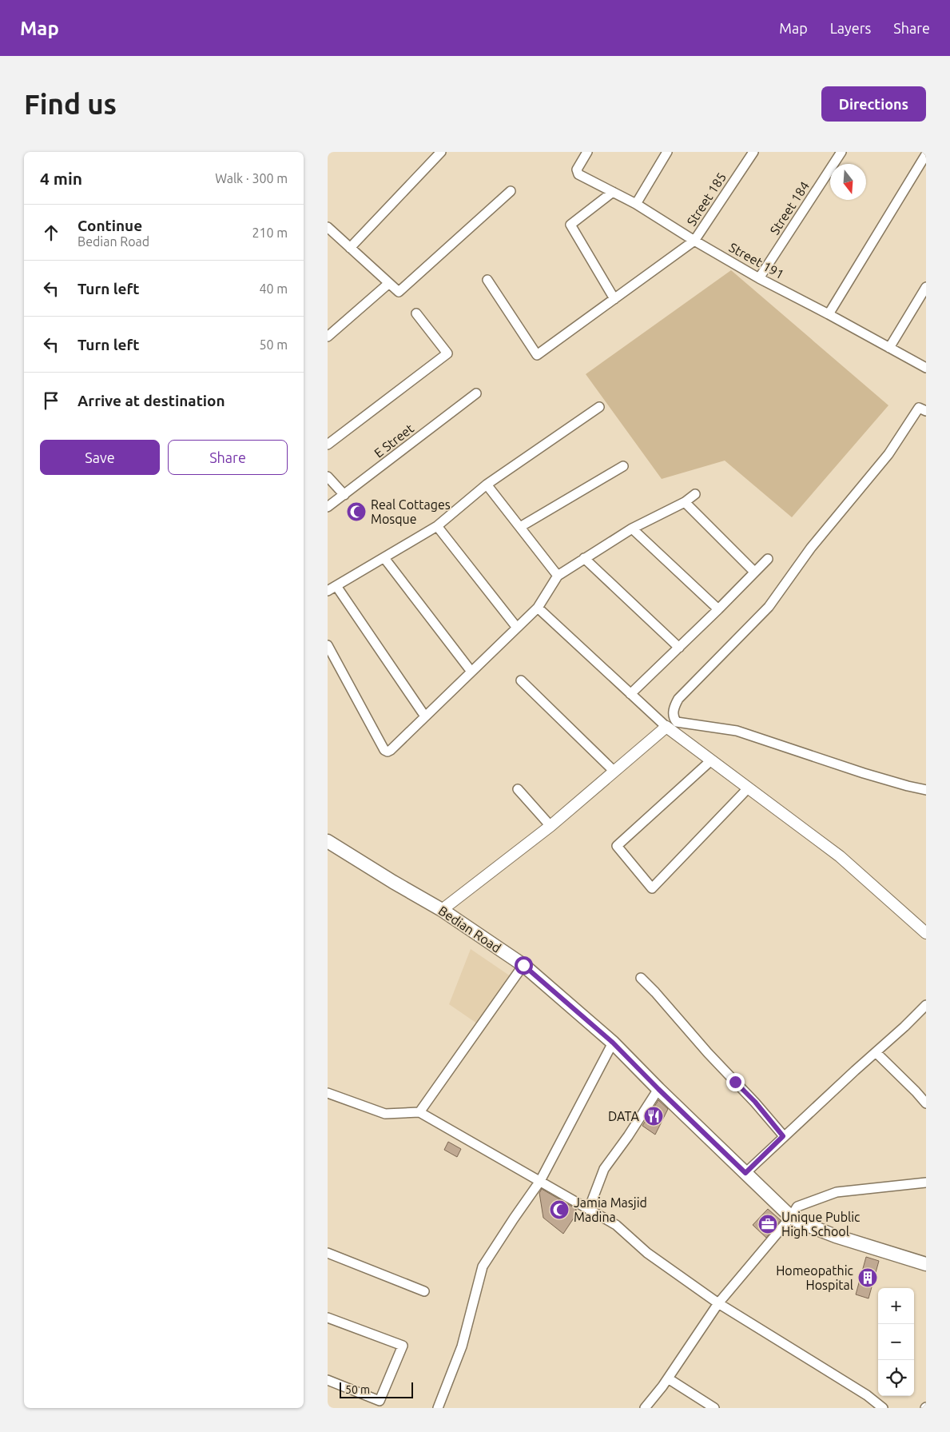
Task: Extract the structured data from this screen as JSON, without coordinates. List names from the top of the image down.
{
  "streets": {
    "main road": ["Bedian Road"],
    "street": [
      "Street 185",
      "Street 184",
      "Street 191",
      "E Street"
    ]
  },
  "crossings": [
    ["Street 185", "Street 191"],
    ["Street 184", "Street 191"]
  ],
  "places": {
    "mosque": ["Real Cottages Mosque", "Jamia Masjid Madina"],
    "restaurant": ["DATA"],
    "office": ["Unique Public High School"],
    "building": ["Homeopathic Hospital"]
  },
  "scale_bar": "50 m",
  "north": "bottom",
  "page": {
    "header": "Map",
    "nav": ["Map", "Layers", "Share"],
    "buttons": [
      "Directions",
      ["Save", "Share"]
    ],
    "title": "Find us",
    "heading": ["4 min", "Walk · 300 m"],
    "list": [
      ["Continue", "Bedian Road", "210 m"],
      ["Turn left", "40 m"],
      ["Turn left", "50 m"],
      "Arrive at destination"
    ],
    "map_buttons": ["+", "−"],
    "scale": "50 m"
  }
}
